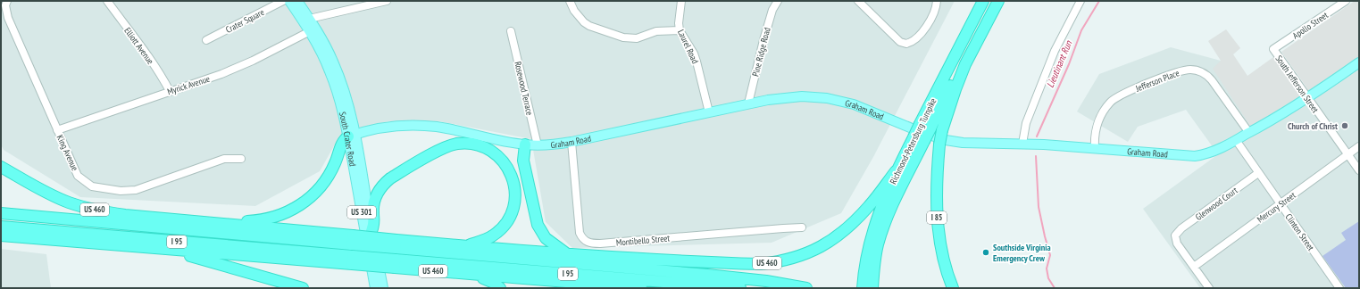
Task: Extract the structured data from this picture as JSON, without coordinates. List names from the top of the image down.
{
  "streets": {
    "highway": [
      "Richmond-Petersburg Turnpike",
      "US 460",
      "I 85",
      "I 95"
    ],
    "main road": ["Graham Road", "South Crater Road", "US 301"],
    "street": [
      "Crater Square",
      "Apollo Street",
      "Elliott Avenue",
      "Laurel Road",
      "Pine Ridge Road",
      "Jefferson Place",
      "South Jefferson Street",
      "Myrick Avenue",
      "Rosewood Terrace",
      "King Avenue",
      "Glenwood Court",
      "Mercury Street",
      "Clinton Street",
      "Montibello Street"
    ]
  },
  "crossings": [
    ["Apollo Street", "South Jefferson Street"],
    ["Elliott Avenue", "Myrick Avenue"],
    ["Laurel Road", "Graham Road"],
    ["Pine Ridge Road", "Graham Road"],
    ["Jefferson Place", "Graham Road"],
    ["South Jefferson Street", "Graham Road"],
    ["South Jefferson Street", "Mercury Street"],
    ["Myrick Avenue", "South Crater Road"],
    ["Myrick Avenue", "King Avenue"],
    ["Rosewood Terrace", "Graham Road"],
    ["Graham Road", "South Crater Road"],
    ["Graham Road", "Clinton Street"],
    ["Graham Road", "Montibello Street"],
    ["Richmond-Petersburg Turnpike", "US 460"],
    ["Glenwood Court", "Mercury Street"],
    ["Glenwood Court", "Clinton Street"],
    ["Mercury Street", "Clinton Street"],
    ["US 460", "I 95"]
  ],
  "water": ["Lieutinant Run"],
  "places": ["Church of Christ", "Southside Virginia Emergency Crew"]
}
